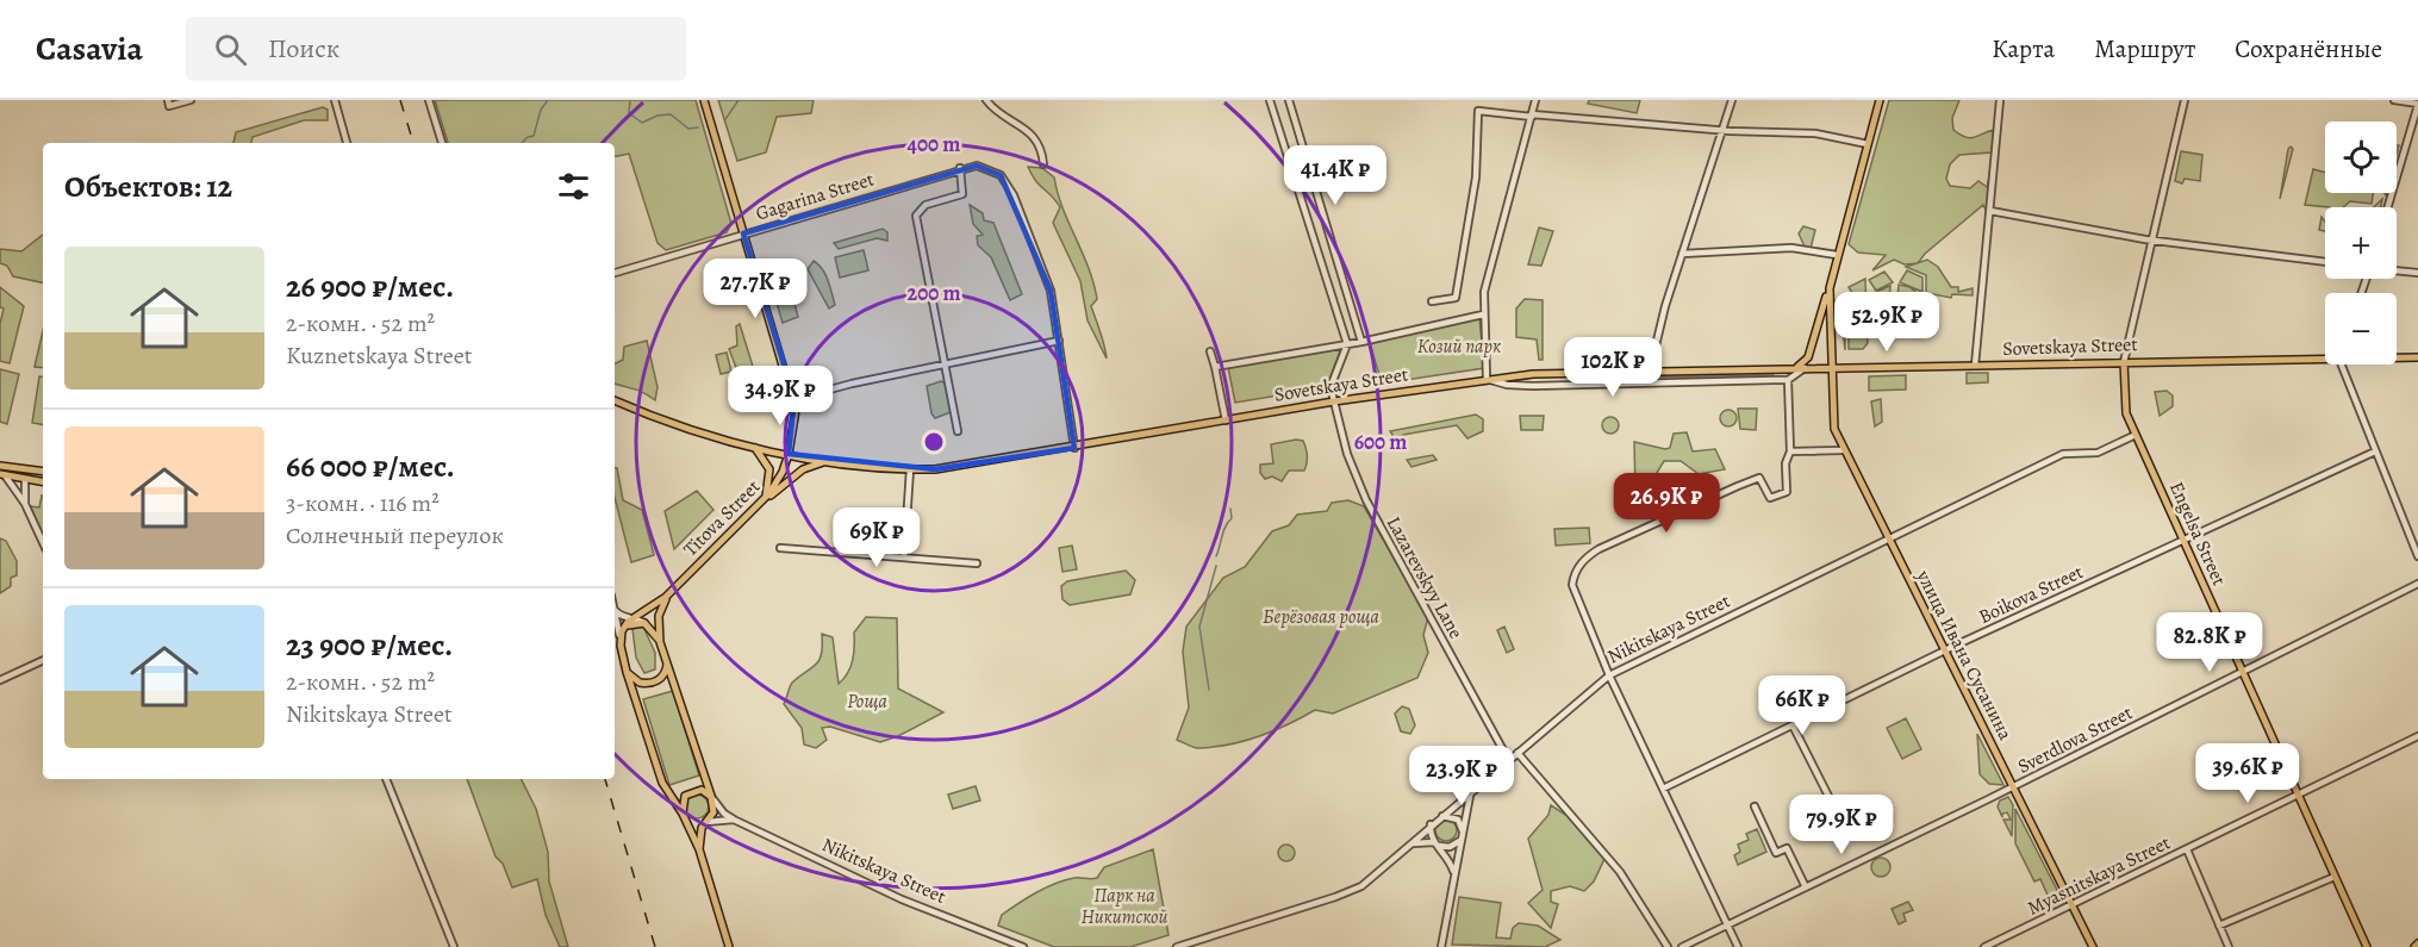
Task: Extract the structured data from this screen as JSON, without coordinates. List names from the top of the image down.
{
  "streets": {
    "main road": [
      "Sovetskaya Street",
      "Titova Street",
      "Engelsa Street",
      "улица Ивана Сусанина"
    ],
    "street": [
      "Gagarina Street",
      "Lazarevskyy Lane",
      "Boikova Street",
      "Nikitskaya Street",
      "Sverdlova Street",
      "Myasnitskaya Street"
    ]
  },
  "crossings": [
    ["Gagarina Street", "Sovetskaya Street"],
    ["Sovetskaya Street", "Titova Street"],
    ["Sovetskaya Street", "Engelsa Street"],
    ["Sovetskaya Street", "Lazarevskyy Lane"],
    ["Engelsa Street", "Boikova Street"],
    ["Engelsa Street", "Nikitskaya Street"],
    ["Engelsa Street", "Sverdlova Street"],
    ["Engelsa Street", "Myasnitskaya Street"],
    ["Lazarevskyy Lane", "Nikitskaya Street"],
    ["Boikova Street", "улица Ивана Сусанина"],
    ["Nikitskaya Street", "улица Ивана Сусанина"],
    ["улица Ивана Сусанина", "Sverdlova Street"],
    ["улица Ивана Сусанина", "Myasnitskaya Street"]
  ],
  "parks": [
    "Козий парк",
    "Берёзовая роща",
    "Роща",
    "Парк на Никитской"
  ],
  "page": {
    "header": "Casavia",
    "search": "Поиск",
    "nav": ["Карта", "Маршрут", "Сохранённые"],
    "map_buttons": ["+", "−"],
    "heading": "Объектов: 12",
    "price": [
      "41.4K ₽",
      "27.7K ₽",
      "52.9K ₽",
      "102K ₽",
      "34.9K ₽",
      "26.9K ₽",
      "69K ₽",
      "82.8K ₽",
      "66K ₽",
      "39.6K ₽",
      "23.9K ₽",
      "79.9K ₽"
    ],
    "list": [
      {
        "name": "26 900 ₽/мес.",
        "note": "2-комн. · 52 m² · Kuznetskaya Street"
      },
      {
        "name": "66 000 ₽/мес.",
        "note": "3-комн. · 116 m² · Солнечный переулок"
      },
      {
        "name": "23 900 ₽/мес.",
        "note": "2-комн. · 52 m² · Nikitskaya Street"
      }
    ]
  },
  "rings": ["400 m", "200 m", "600 m"]
}
